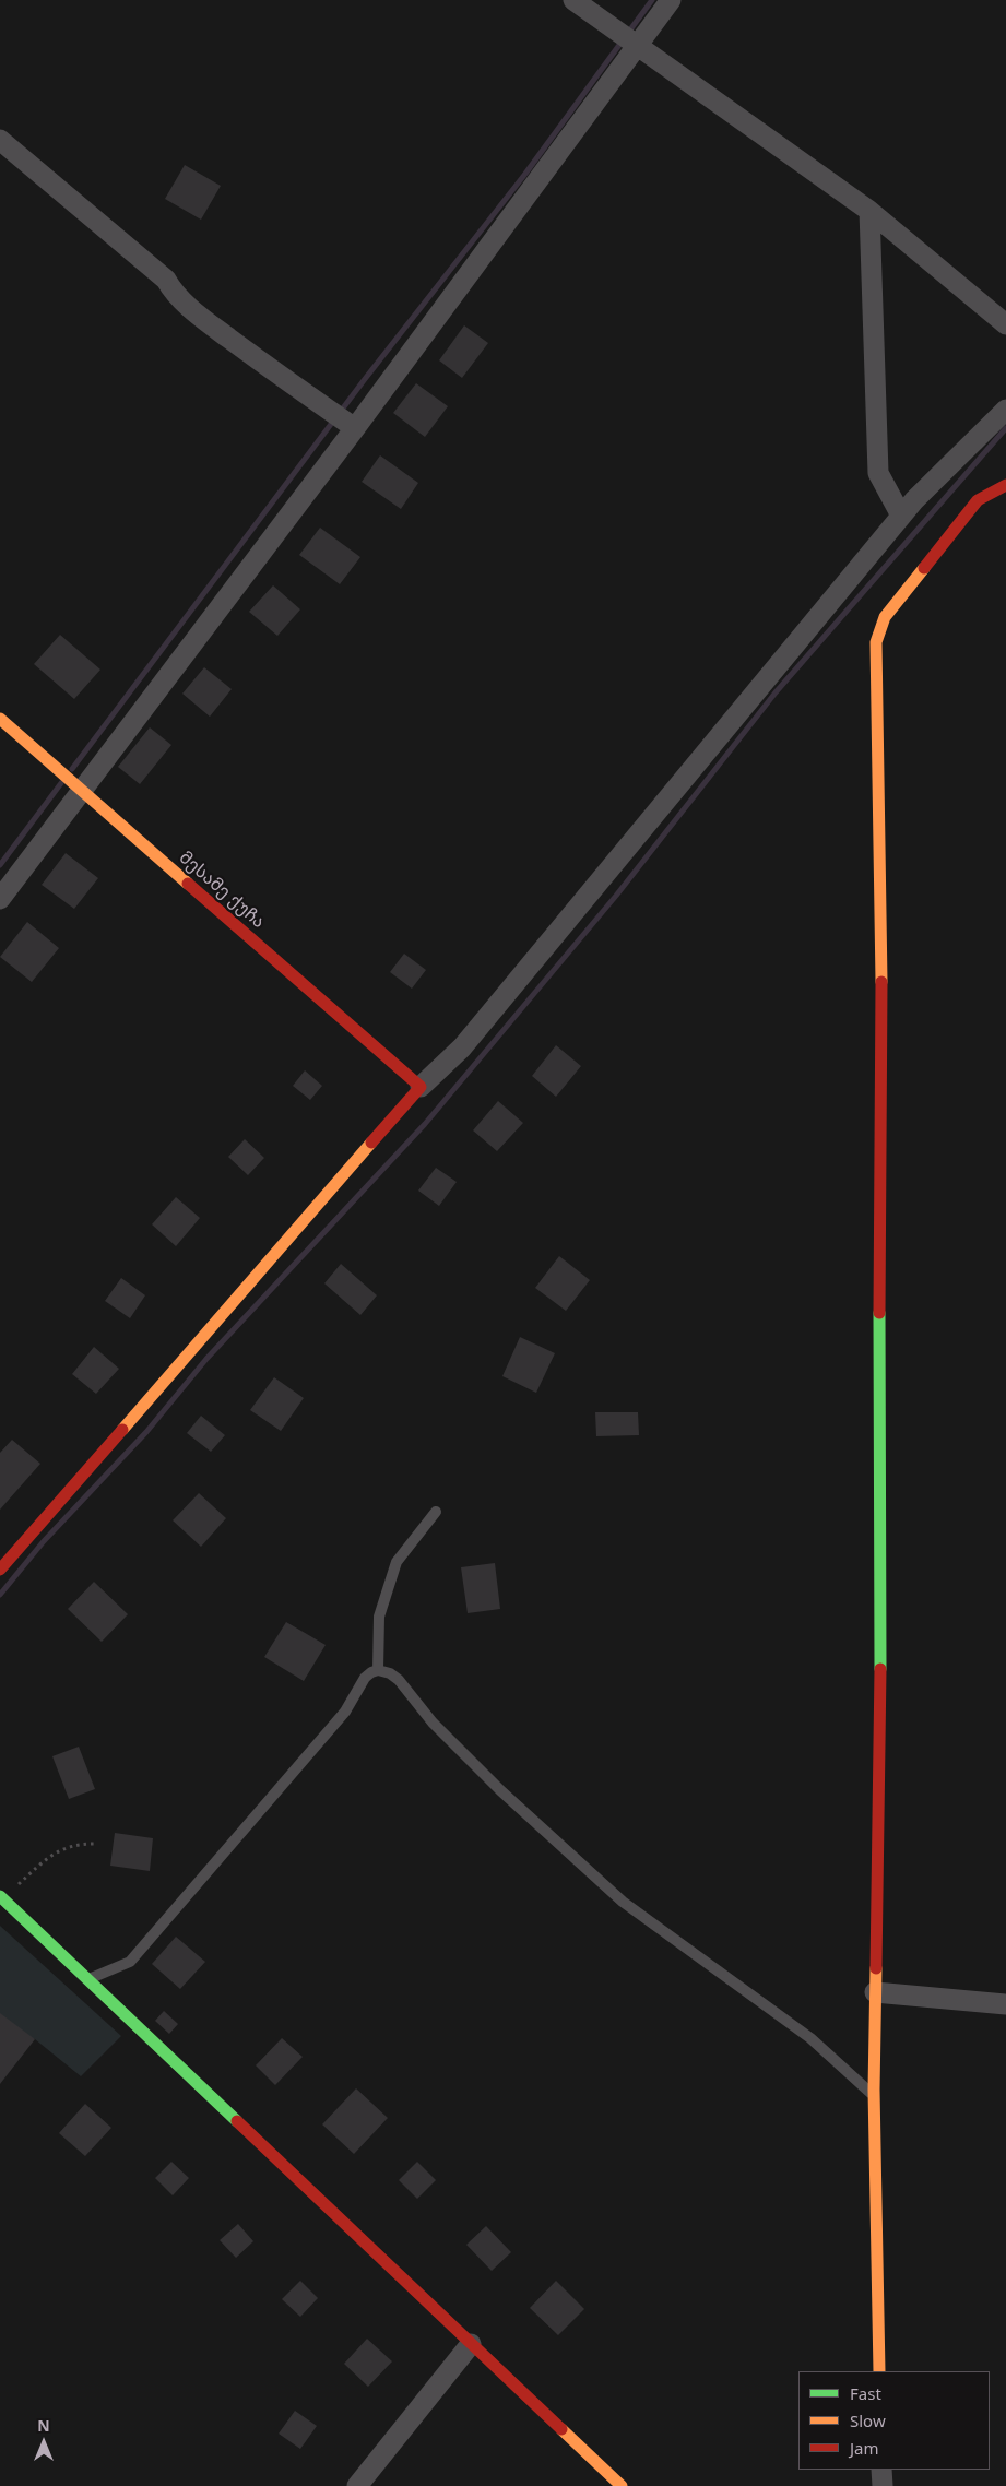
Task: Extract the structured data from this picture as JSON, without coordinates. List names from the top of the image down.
{
  "streets": {
    "street": ["მესამე ქუჩა"]
  },
  "legend": ["Fast", "Slow", "Jam"],
  "north": "top"
}
